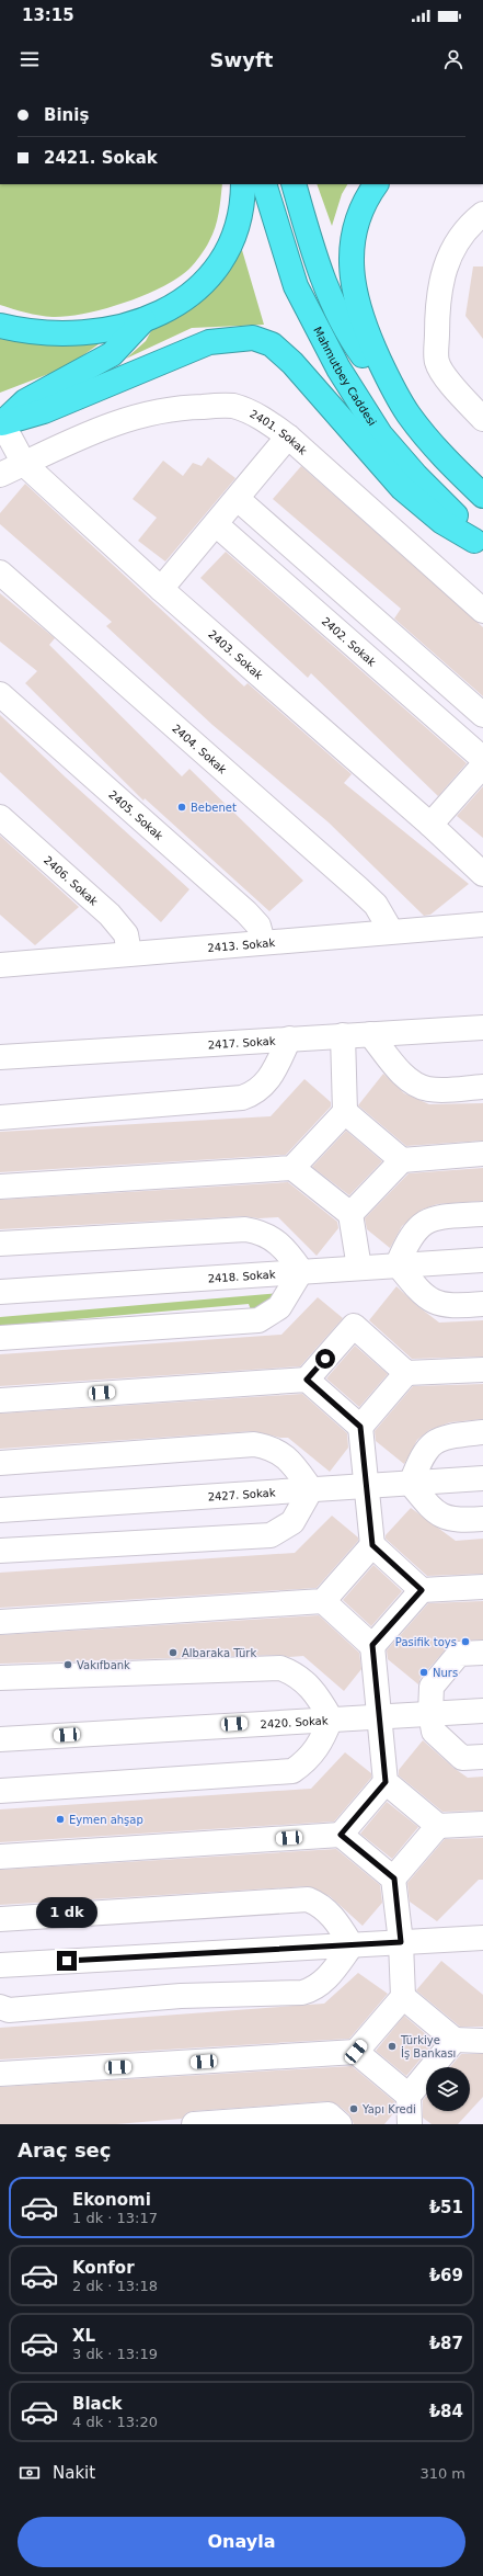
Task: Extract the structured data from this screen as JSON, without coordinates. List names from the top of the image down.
{
  "streets": {
    "highway": ["Mahmutbey Caddesi"],
    "street": [
      "2401. Sokak",
      "2402. Sokak",
      "2403. Sokak",
      "2404. Sokak",
      "2405. Sokak",
      "2406. Sokak",
      "2413. Sokak",
      "2417. Sokak",
      "2418. Sokak",
      "2427. Sokak",
      "2420. Sokak"
    ]
  },
  "crossings": [
    ["2401. Sokak", "2403. Sokak"],
    ["2404. Sokak", "2413. Sokak"],
    ["2405. Sokak", "2413. Sokak"],
    ["2406. Sokak", "2413. Sokak"]
  ],
  "places": [
    "Bebenet",
    "Pasifik toys",
    "Albaraka Türk",
    "Vakıfbank",
    "Nurs",
    "Eymen ahşap",
    "Türkiye İş Bankası",
    "Yapı Kredi"
  ],
  "page": {
    "status": "13:15",
    "header": "Swyft",
    "banner": ["Biniş", "2421. Sokak"],
    "bubble": "1 dk",
    "heading": "Araç seç",
    "list": [
      {
        "name": "Ekonomi",
        "note": "1 dk · 13:17",
        "value": "₺51"
      },
      {
        "name": "Konfor",
        "note": "2 dk · 13:18",
        "value": "₺69"
      },
      {
        "name": "XL",
        "note": "3 dk · 13:19",
        "value": "₺87"
      },
      {
        "name": "Black",
        "note": "4 dk · 13:20",
        "value": "₺84"
      }
    ],
    "pay": ["Nakit", "310 m"],
    "buttons": "Onayla"
  }
}
